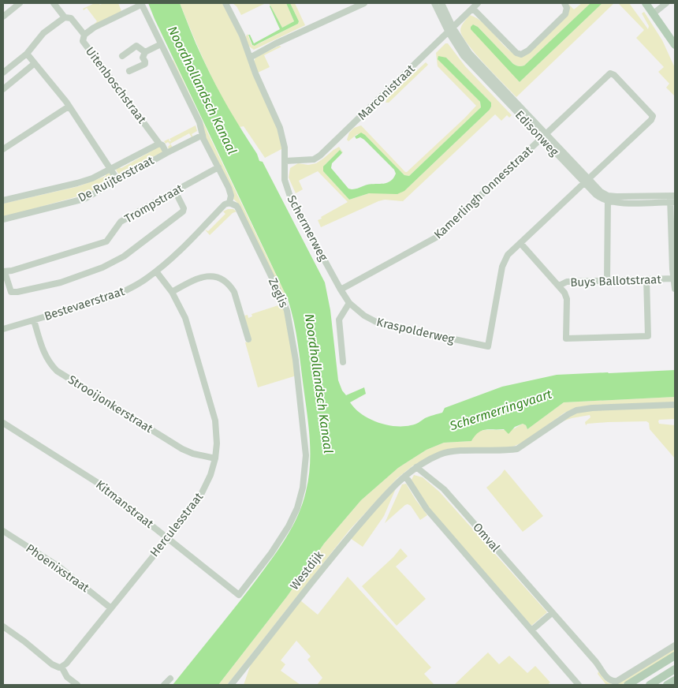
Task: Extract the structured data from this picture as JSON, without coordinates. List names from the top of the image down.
{
  "streets": {
    "street": [
      "Uitenboschstraat",
      "Marconistraat",
      "Edisonweg",
      "De Ruijterstraat",
      "Kamerlingh Onnesstraat",
      "Trompstraat",
      "Schermerweg",
      "Buys Ballotstraat",
      "Zeglis",
      "Bestevaerstraat",
      "Kraspolderweg",
      "Strooijonkerstraat",
      "Kitmanstraat",
      "Herculesstraat",
      "Omval",
      "Phoenixstraat",
      "Westdijk"
    ]
  },
  "crossings": [
    ["Uitenboschstraat", "De Ruijterstraat"],
    ["Marconistraat", "Edisonweg"],
    ["Marconistraat", "Schermerweg"],
    ["Edisonweg", "Kamerlingh Onnesstraat"],
    ["Kamerlingh Onnesstraat", "Schermerweg"],
    ["Schermerweg", "Kraspolderweg"],
    ["Zeglis", "Bestevaerstraat"],
    ["Zeglis", "Kitmanstraat"],
    ["Bestevaerstraat", "Strooijonkerstraat"],
    ["Bestevaerstraat", "Herculesstraat"],
    ["Strooijonkerstraat", "Herculesstraat"],
    ["Kitmanstraat", "Herculesstraat"],
    ["Herculesstraat", "Phoenixstraat"],
    ["Omval", "Westdijk"]
  ],
  "water": ["Noordhollandsch Kanaal", "Schermerringvaart"]
}
